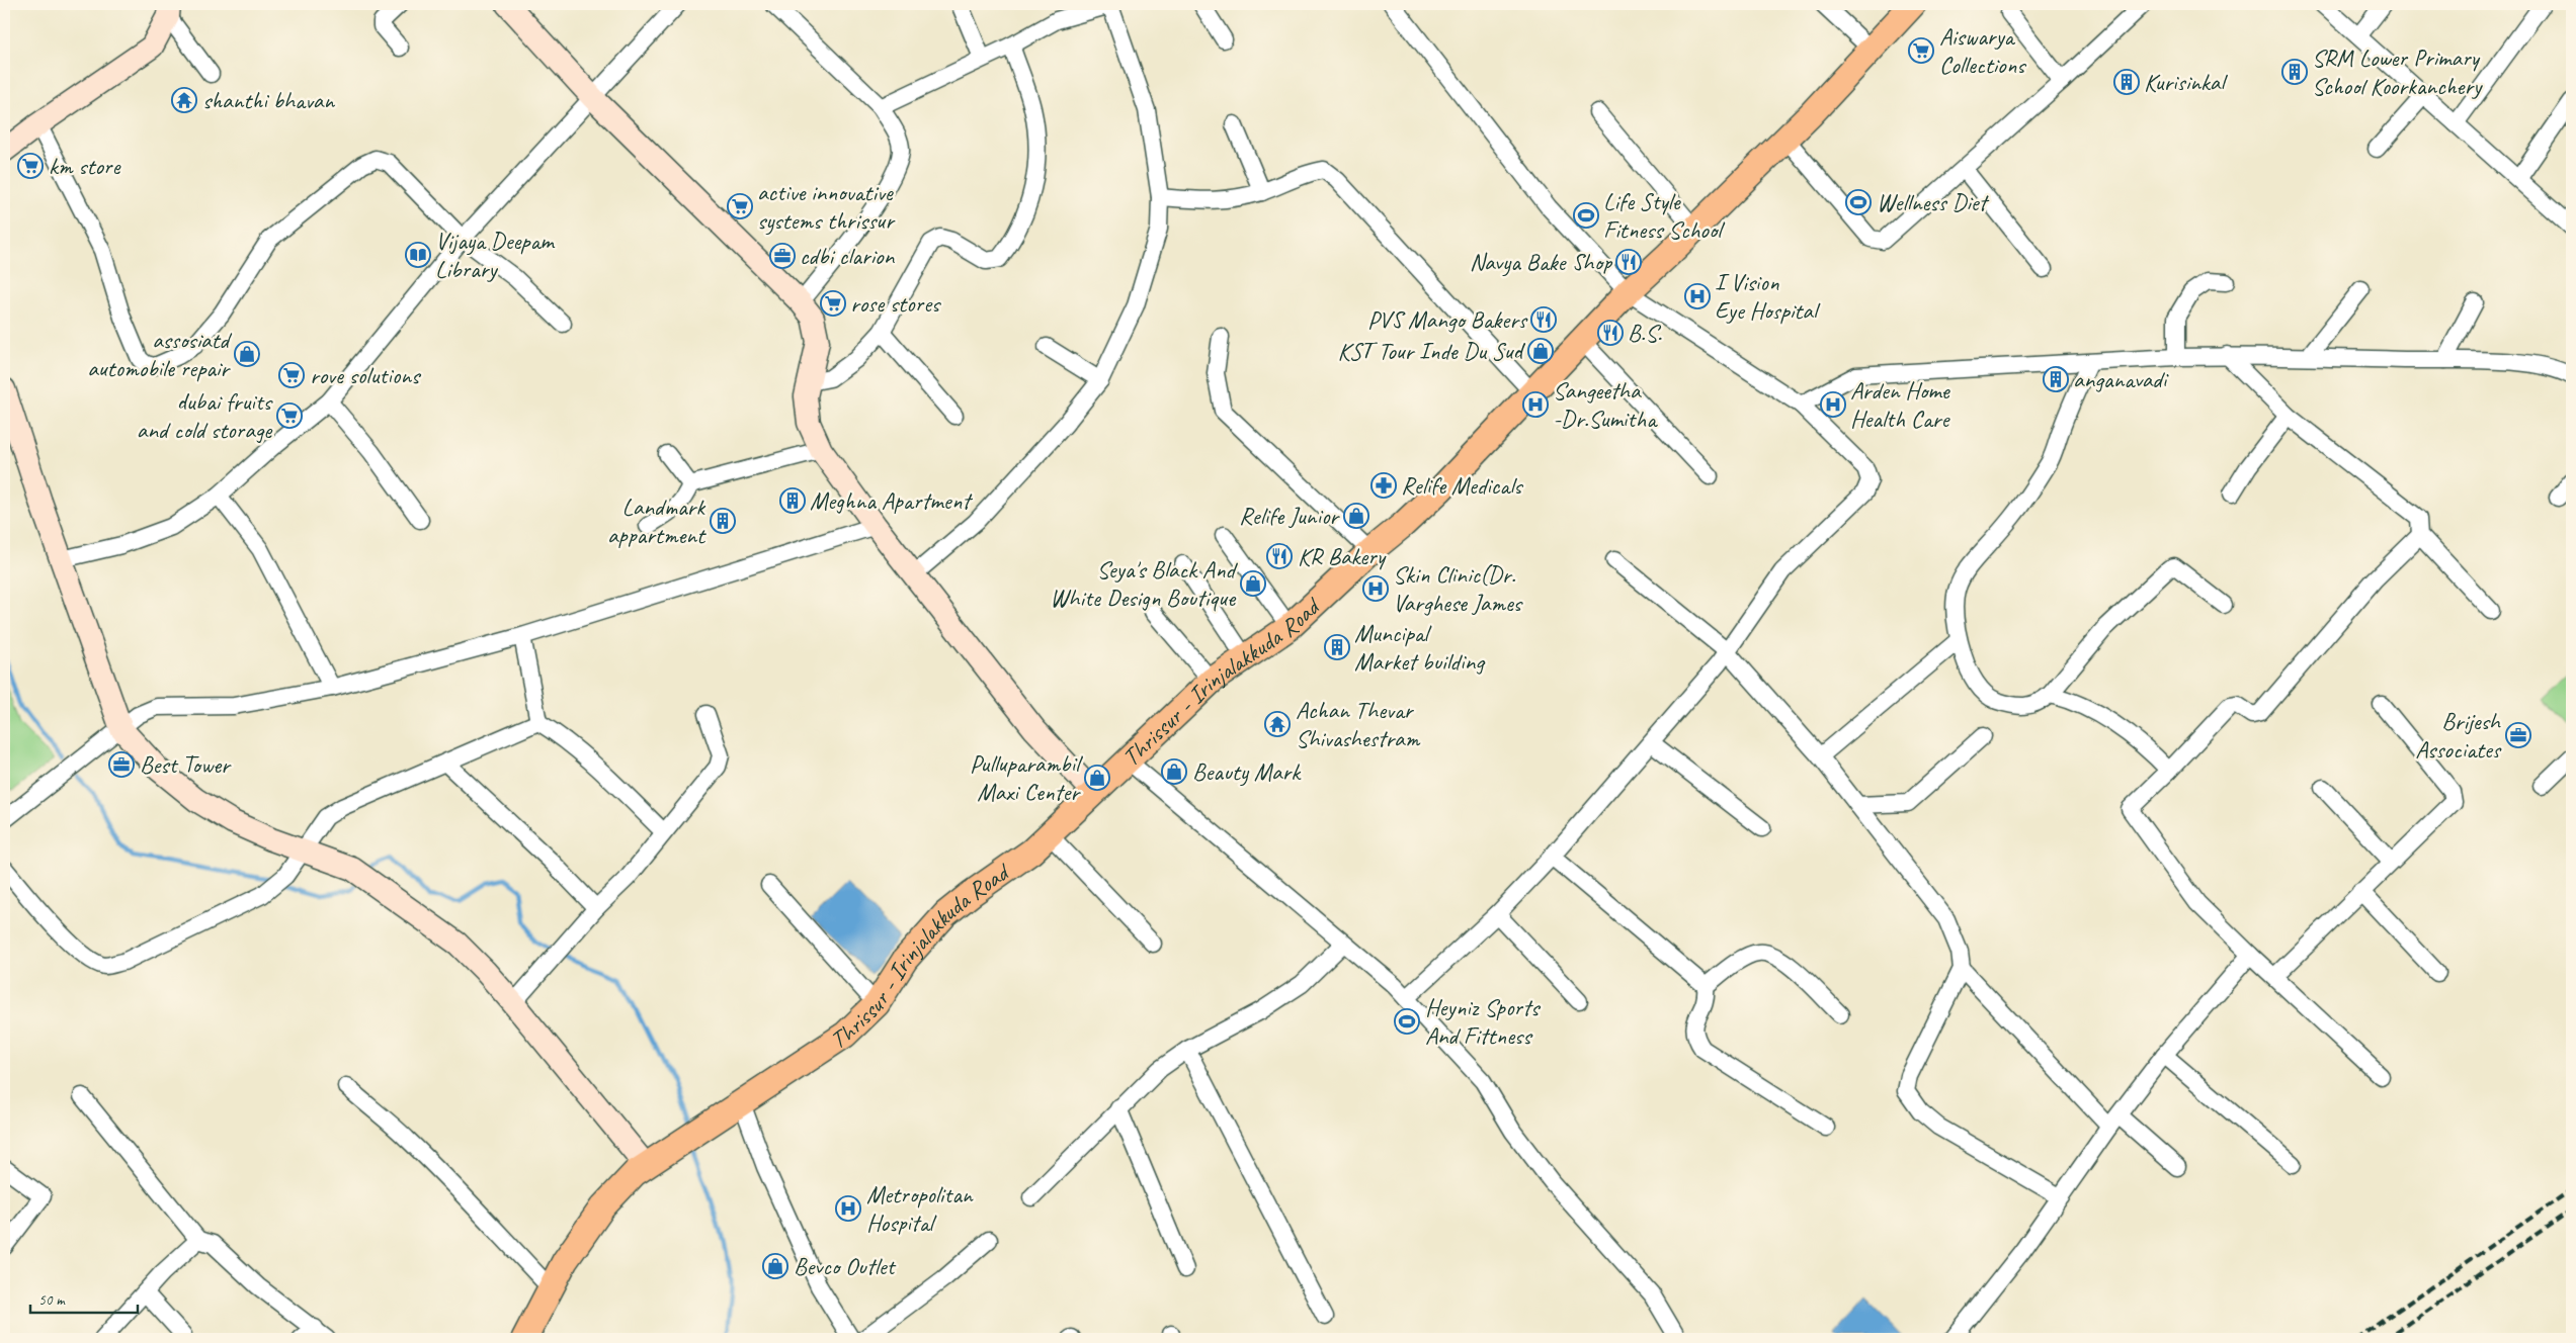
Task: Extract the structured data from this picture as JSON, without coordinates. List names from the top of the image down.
{
  "streets": {
    "main road": ["Thrissur - Irinjalakkuda Road"]
  },
  "places": {
    "supermarket": [
      "Aiswarya Collections",
      "km store",
      "active innovative systems thrissur",
      "rose stores",
      "rove solutions",
      "dubai fruits and cold storage"
    ],
    "building": [
      "SRM Lower Primary School Koorkanchery",
      "Kurisinkal",
      "anganavadi",
      "Meghna Apartment",
      "Landmark appartment",
      "Muncipal Market building"
    ],
    "temple": ["shanthi bhavan", "Achan Thevar Shivashestram"],
    "sports": ["Wellness Diet", "Life Style Fitness School", "Heyniz Sports And Fittness"],
    "library": ["Vijaya Deepam Library"],
    "office": ["cdbi clarion", "Brijesh Associates", "Best Tower"],
    "restaurant": [
      "Navya Bake Shop",
      "PVS Mango Bakers",
      "B.S.",
      "KR Bakery"
    ],
    "hospital": [
      "I Vision Eye Hospital",
      "Sangeetha -Dr.Sumitha",
      "Arden Home Health Care",
      "Skin Clinic(Dr. Varghese James",
      "Metropolitan Hospital"
    ],
    "shop": [
      "KST Tour Inde Du Sud",
      "assosiatd automobile repair",
      "Relife Junior",
      "Seya's Black And White Design Boutique",
      "Beauty Mark",
      "Pulluparambil Maxi Center",
      "Bevco Outlet"
    ],
    "pharmacy": ["Relife Medicals"]
  },
  "scale_bar": "50 m"
}
